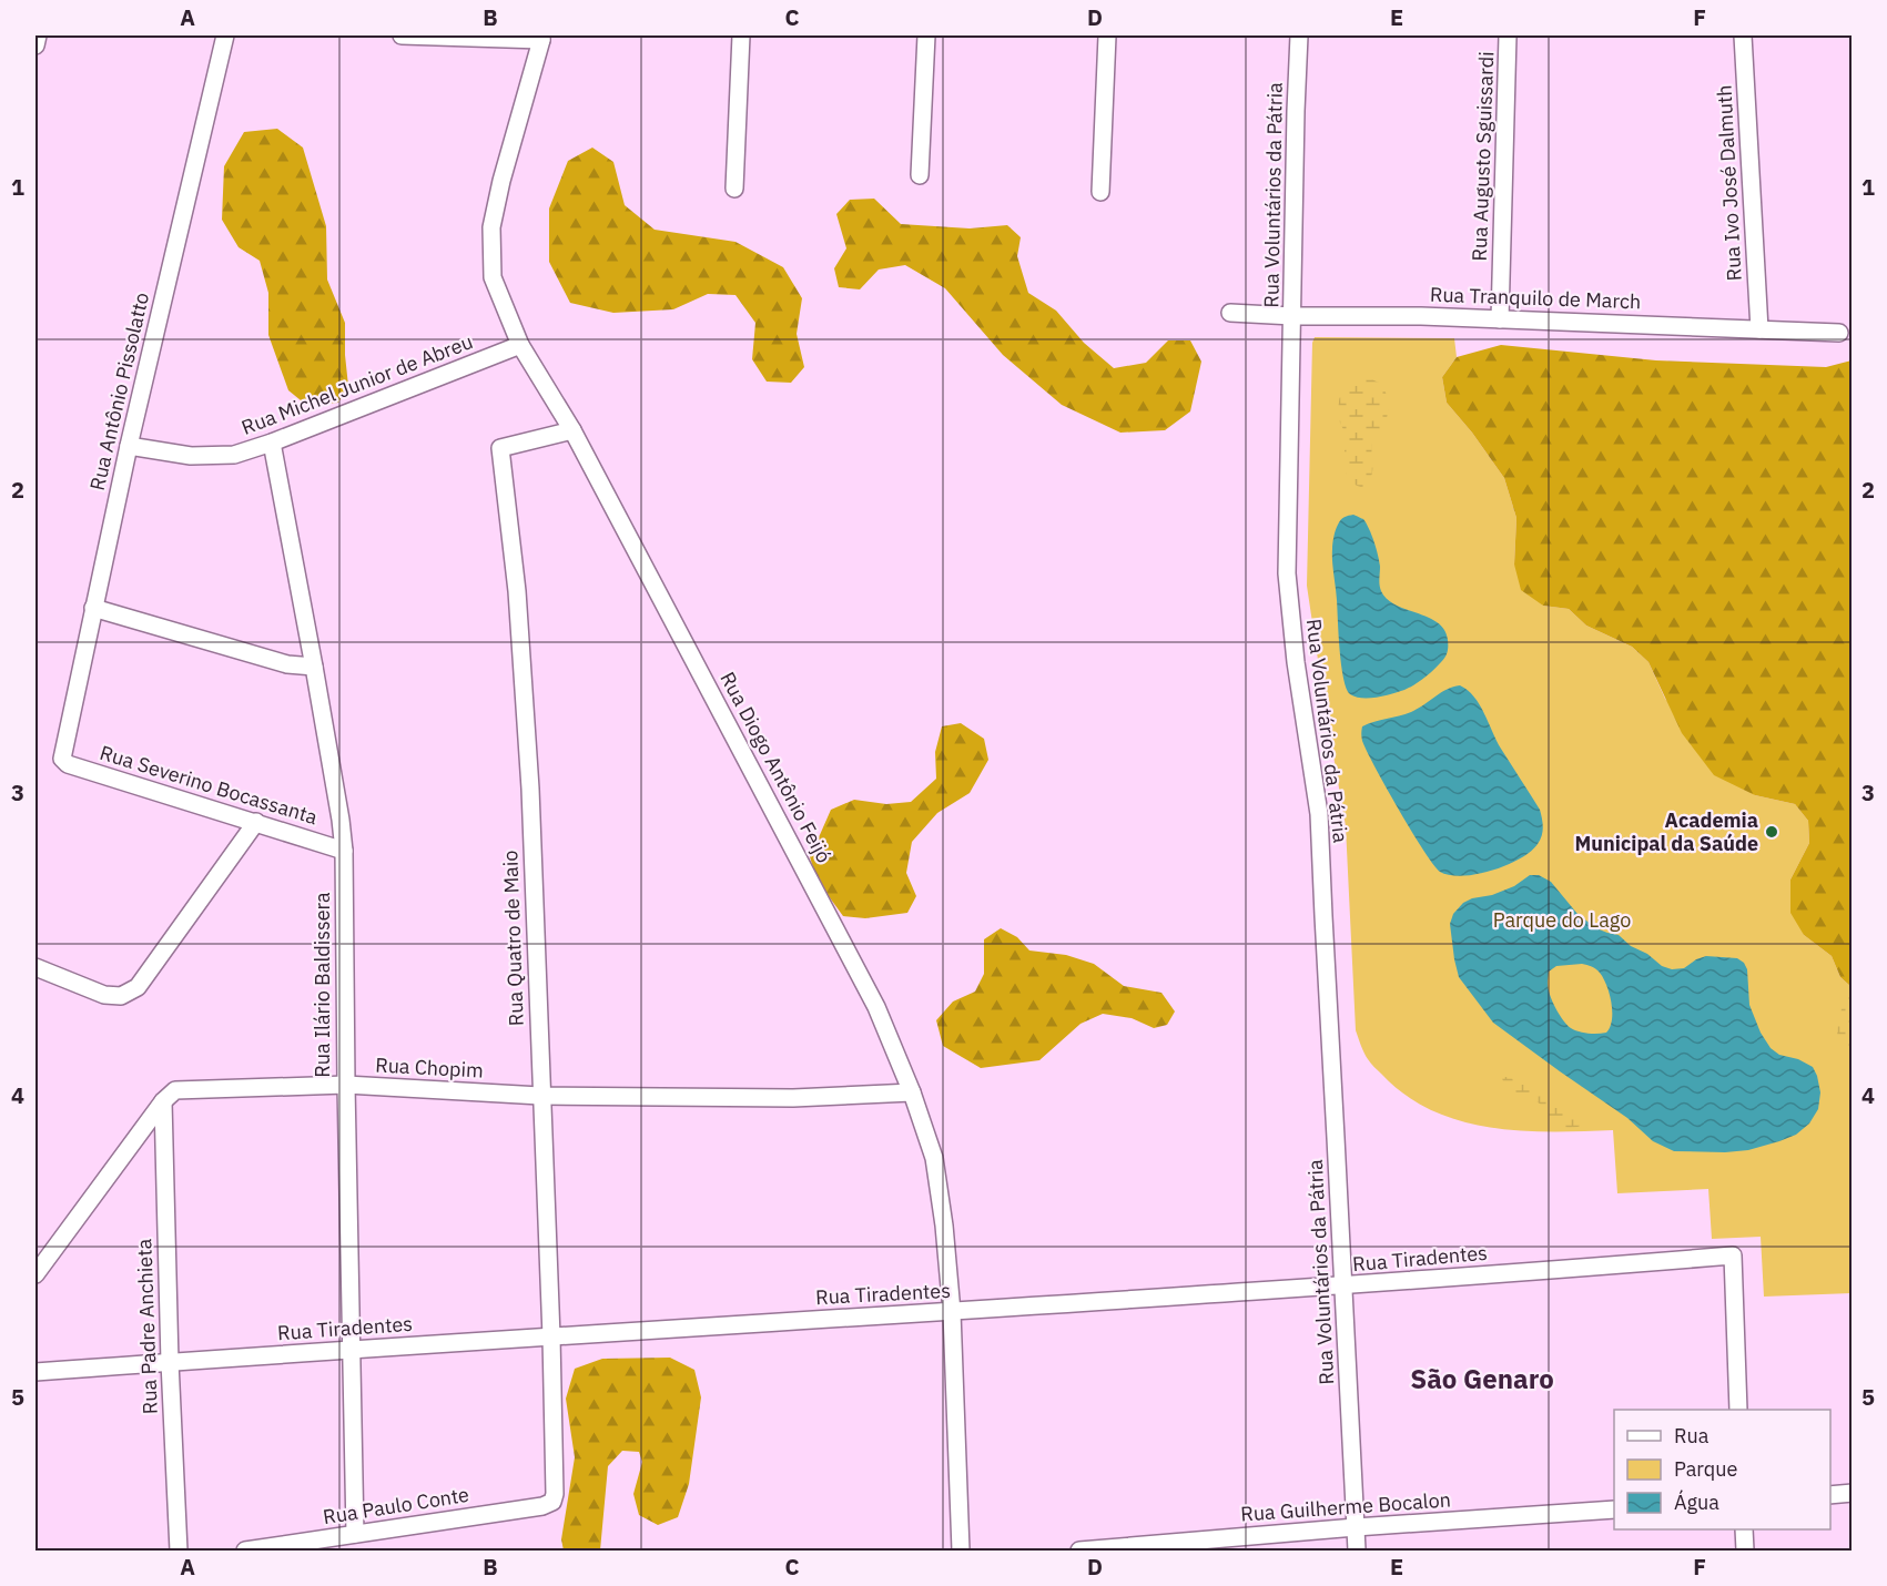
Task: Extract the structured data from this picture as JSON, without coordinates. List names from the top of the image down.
{
  "streets": {
    "street": [
      "Rua Augusto Sguissardi",
      "Rua Ivo José Dalmuth",
      "Rua Voluntários da Pátria",
      "Rua Tranquilo de March",
      "Rua Michel Junior de Abreu",
      "Rua Antônio Pissolatto",
      "Rua Diogo Antônio Feijó",
      "Rua Severino Bocassanta",
      "Rua Quatro de Maio",
      "Rua Ilário Baldissera",
      "Rua Chopim",
      "Rua Tiradentes",
      "Rua Padre Anchieta",
      "Rua Paulo Conte",
      "Rua Guilherme Bocalon"
    ]
  },
  "crossings": [
    ["Rua Augusto Sguissardi", "Rua Tranquilo de March"],
    ["Rua Ivo José Dalmuth", "Rua Tranquilo de March"],
    ["Rua Voluntários da Pátria", "Rua Tranquilo de March"],
    ["Rua Voluntários da Pátria", "Rua Tiradentes"],
    ["Rua Voluntários da Pátria", "Rua Guilherme Bocalon"],
    ["Rua Michel Junior de Abreu", "Rua Antônio Pissolatto"],
    ["Rua Michel Junior de Abreu", "Rua Diogo Antônio Feijó"],
    ["Rua Michel Junior de Abreu", "Rua Ilário Baldissera"],
    ["Rua Antônio Pissolatto", "Rua Severino Bocassanta"],
    ["Rua Diogo Antônio Feijó", "Rua Quatro de Maio"],
    ["Rua Diogo Antônio Feijó", "Rua Chopim"],
    ["Rua Diogo Antônio Feijó", "Rua Tiradentes"],
    ["Rua Severino Bocassanta", "Rua Ilário Baldissera"],
    ["Rua Quatro de Maio", "Rua Chopim"],
    ["Rua Quatro de Maio", "Rua Tiradentes"],
    ["Rua Quatro de Maio", "Rua Paulo Conte"],
    ["Rua Ilário Baldissera", "Rua Chopim"],
    ["Rua Ilário Baldissera", "Rua Tiradentes"],
    ["Rua Ilário Baldissera", "Rua Paulo Conte"],
    ["Rua Chopim", "Rua Padre Anchieta"],
    ["Rua Tiradentes", "Rua Padre Anchieta"]
  ],
  "districts": ["São Genaro"],
  "parks": ["Parque do Lago"],
  "places": ["Academia Municipal da Saúde"],
  "legend": ["Rua", "Parque", "Água"],
  "grid": {
    "columns": [
      "A",
      "B",
      "C",
      "D",
      "E",
      "F"
    ],
    "rows": [
      "1",
      "2",
      "3",
      "4",
      "5"
    ]
  }
}
